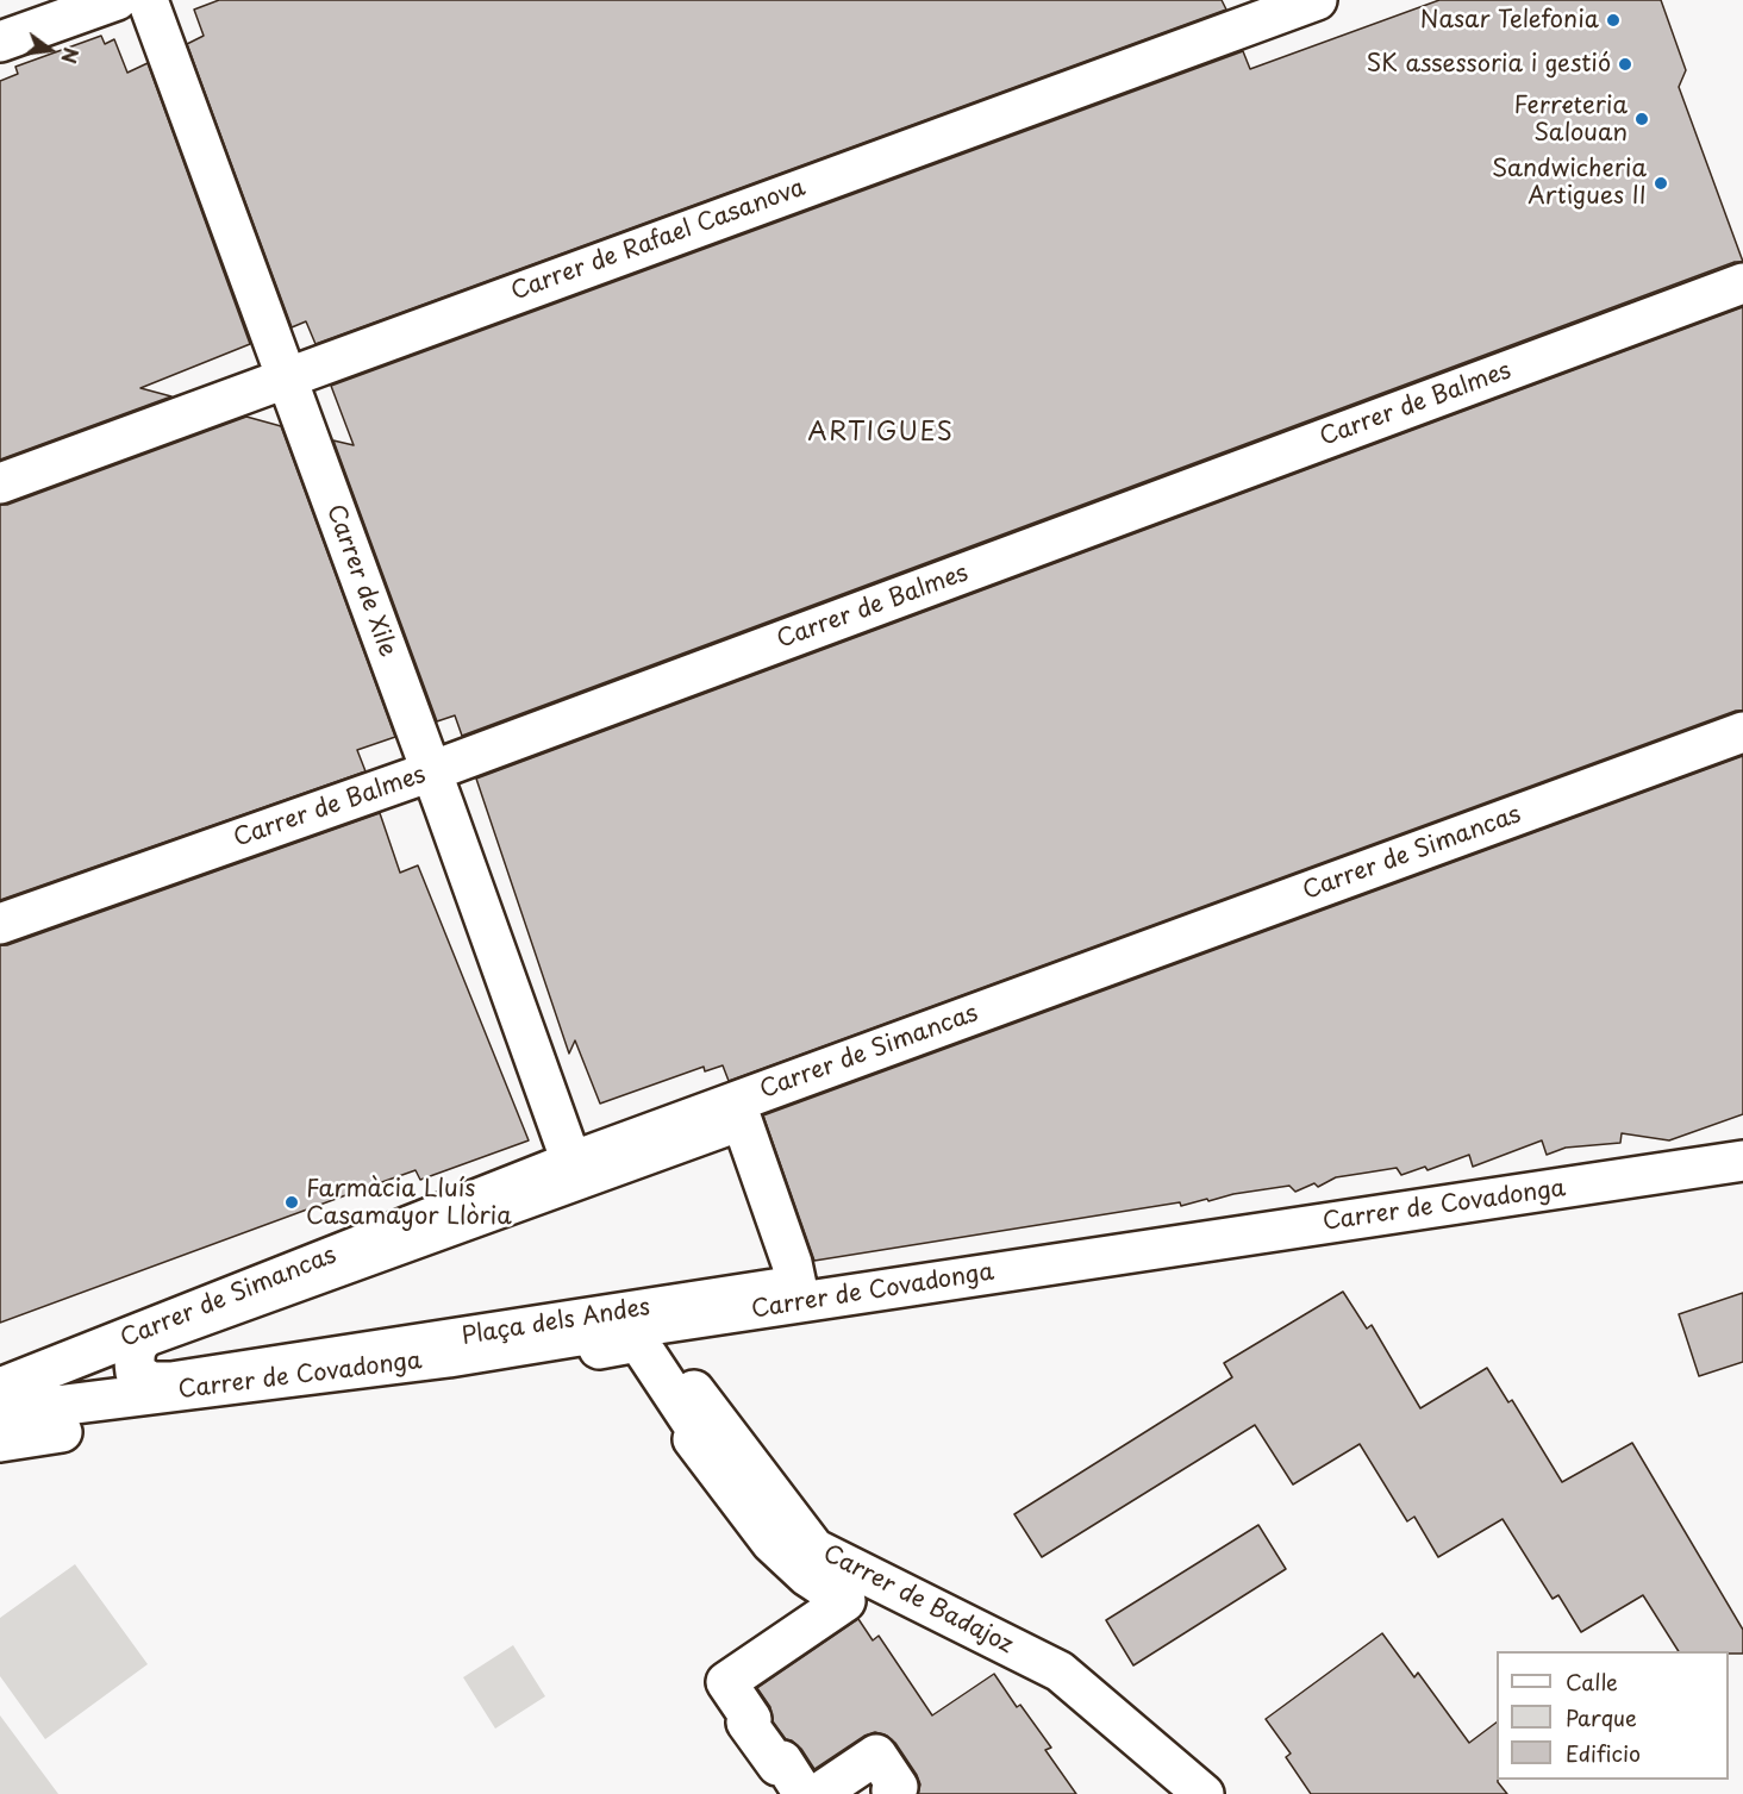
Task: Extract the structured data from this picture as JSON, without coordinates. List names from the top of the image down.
{
  "streets": {
    "street": [
      "Carrer de Rafael Casanova",
      "Carrer de Balmes",
      "Carrer de Xile",
      "Carrer de Simancas",
      "Carrer de Covadonga",
      "Plaça dels Andes",
      "Carrer de Badajoz"
    ]
  },
  "crossings": [
    ["Carrer de Rafael Casanova", "Carrer de Xile"],
    ["Carrer de Balmes", "Carrer de Xile"],
    ["Carrer de Xile", "Carrer de Simancas"],
    ["Carrer de Covadonga", "Carrer de Badajoz"]
  ],
  "districts": ["ARTIGUES"],
  "places": [
    "Nasar Telefonia",
    "SK assessoria i gestió",
    "Ferreteria Salouan",
    "Sandwicheria Artigues II",
    "Farmàcia Lluís Casamayor Llòria"
  ],
  "legend": ["Calle", "Parque", "Edificio"],
  "north": "right"
}
